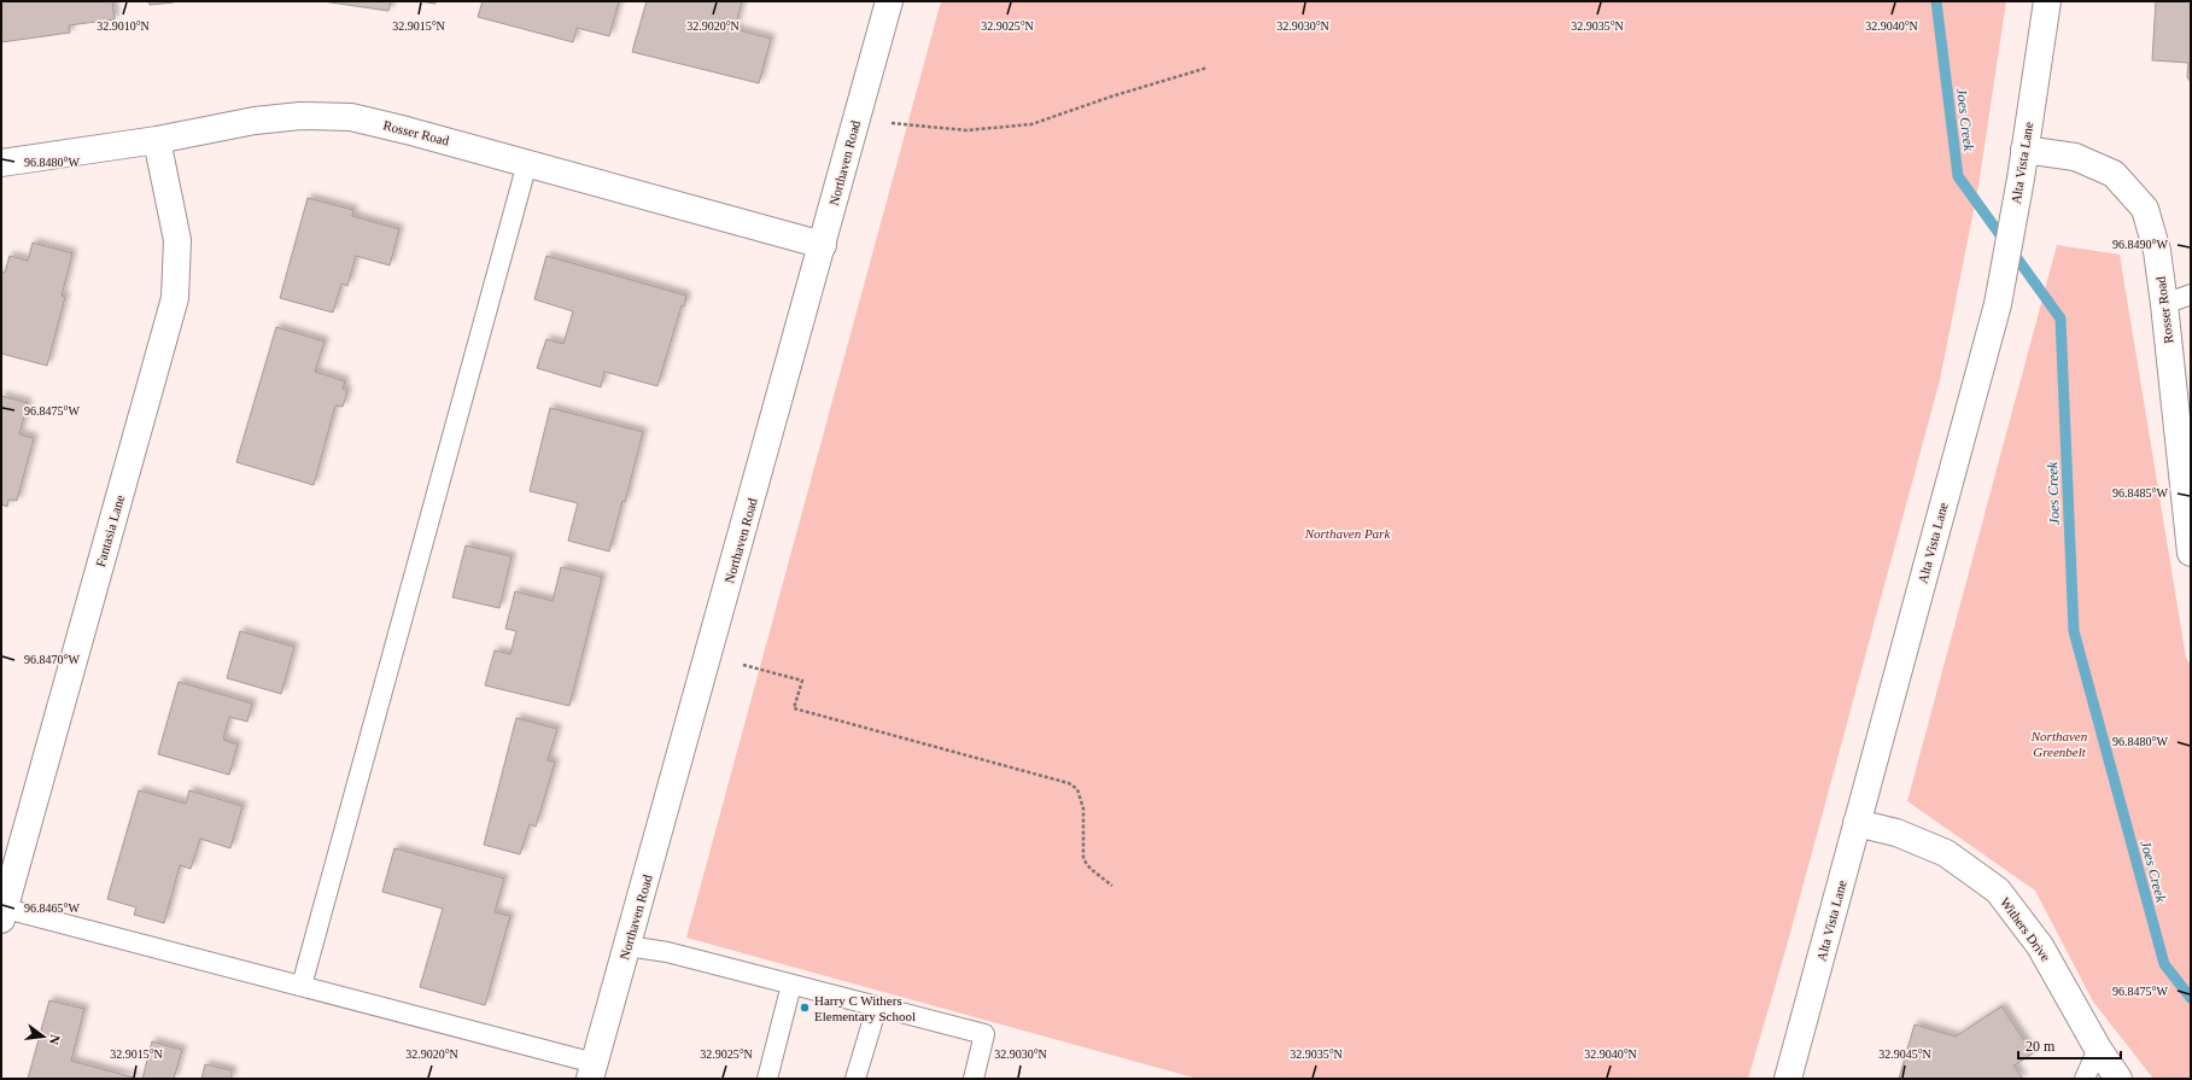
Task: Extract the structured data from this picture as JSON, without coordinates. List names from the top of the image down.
{
  "streets": {
    "street": [
      "Rosser Road",
      "Northaven Road",
      "Alta Vista Lane",
      "Fantasia Lane",
      "Withers Drive"
    ]
  },
  "crossings": [
    ["Rosser Road", "Northaven Road"],
    ["Rosser Road", "Alta Vista Lane"],
    ["Rosser Road", "Fantasia Lane"],
    ["Alta Vista Lane", "Withers Drive"]
  ],
  "water": ["Joes Creek"],
  "parks": ["Northaven Park", "Northaven Greenbelt"],
  "places": ["Harry C Withers Elementary School"],
  "scale_bar": "20 m",
  "north": "right",
  "coordinates": [
    "32.9010°N",
    "32.9015°N",
    "32.9020°N",
    "32.9025°N",
    "32.9030°N",
    "32.9035°N",
    "32.9040°N",
    "96.8480°W",
    "96.8490°W",
    "96.8475°W",
    "96.8485°W",
    "96.8470°W",
    "96.8465°W",
    "32.9045°N"
  ]
}
